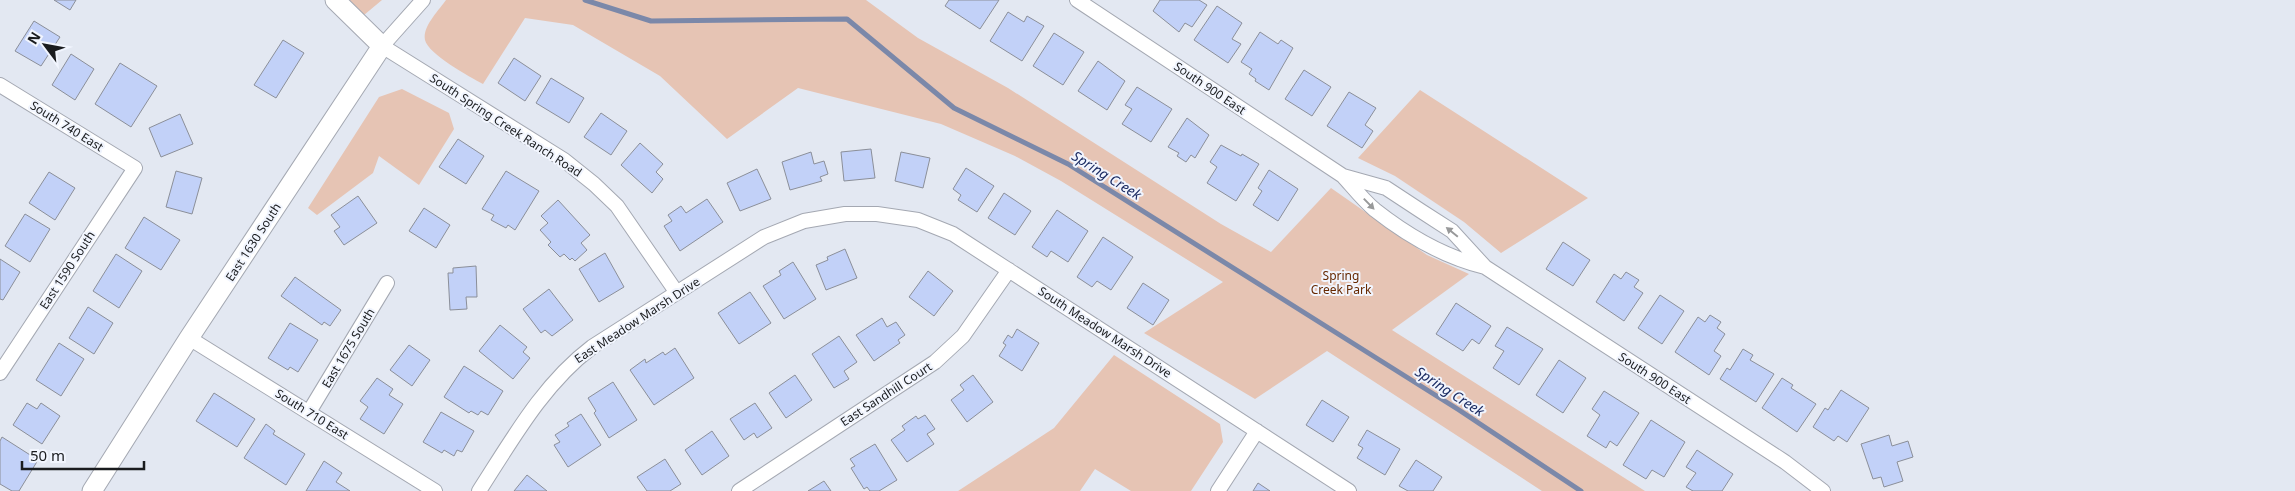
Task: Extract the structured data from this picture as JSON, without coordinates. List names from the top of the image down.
{
  "streets": {
    "street": [
      "South 900 East",
      "South Spring Creek Ranch Road",
      "South 740 East",
      "East 1630 South",
      "East 1590 South",
      "East Meadow Marsh Drive",
      "South Meadow Marsh Drive",
      "East 1675 South",
      "East Sandhill Court",
      "South 710 East"
    ]
  },
  "crossings": [
    ["South Spring Creek Ranch Road", "East 1630 South"],
    ["South Spring Creek Ranch Road", "East Meadow Marsh Drive"],
    ["South 740 East", "East 1590 South"],
    ["East 1630 South", "South 710 East"],
    ["East Meadow Marsh Drive", "South Meadow Marsh Drive"],
    ["South Meadow Marsh Drive", "East Sandhill Court"],
    ["East 1675 South", "South 710 East"]
  ],
  "water": ["Spring Creek"],
  "parks": ["Spring Creek Park"],
  "scale_bar": "50 m",
  "north": "top left"
}
